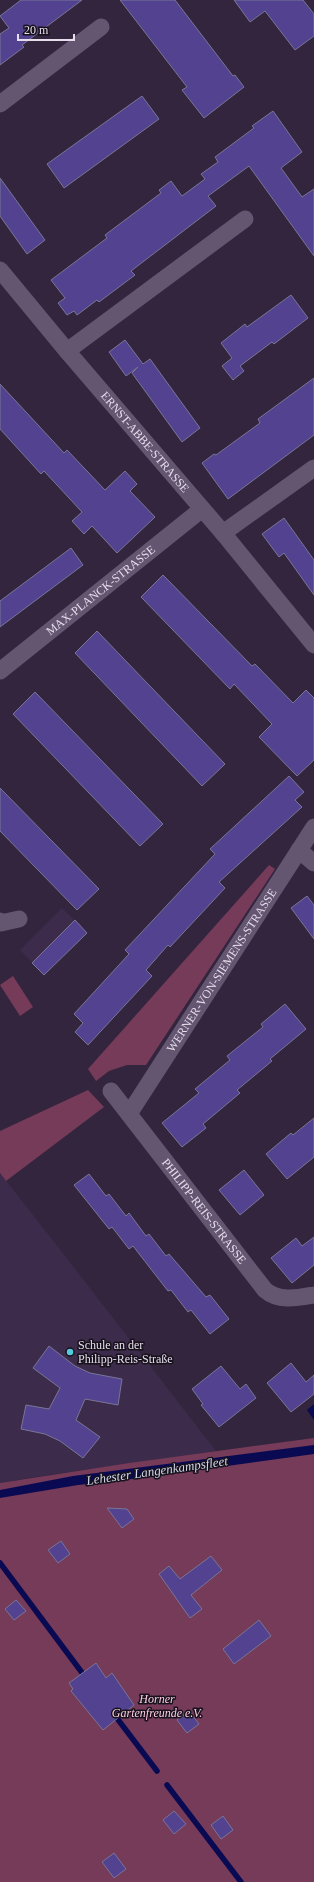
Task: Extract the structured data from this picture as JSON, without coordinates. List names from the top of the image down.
{
  "streets": {
    "street": [
      "ERNST-ABBE-STRASSE",
      "MAX-PLANCK-STRASSE",
      "WERNER-VON-SIEMENS-STRASSE",
      "PHILIPP-REIS-STRASSE"
    ]
  },
  "crossings": [
    ["ERNST-ABBE-STRASSE", "MAX-PLANCK-STRASSE"],
    ["WERNER-VON-SIEMENS-STRASSE", "PHILIPP-REIS-STRASSE"]
  ],
  "water": ["Lehester Langenkampsfleet"],
  "parks": ["Horner Gartenfreunde e.V."],
  "places": ["Schule an der Philipp-Reis-Straße"],
  "scale_bar": "20 m"
}
